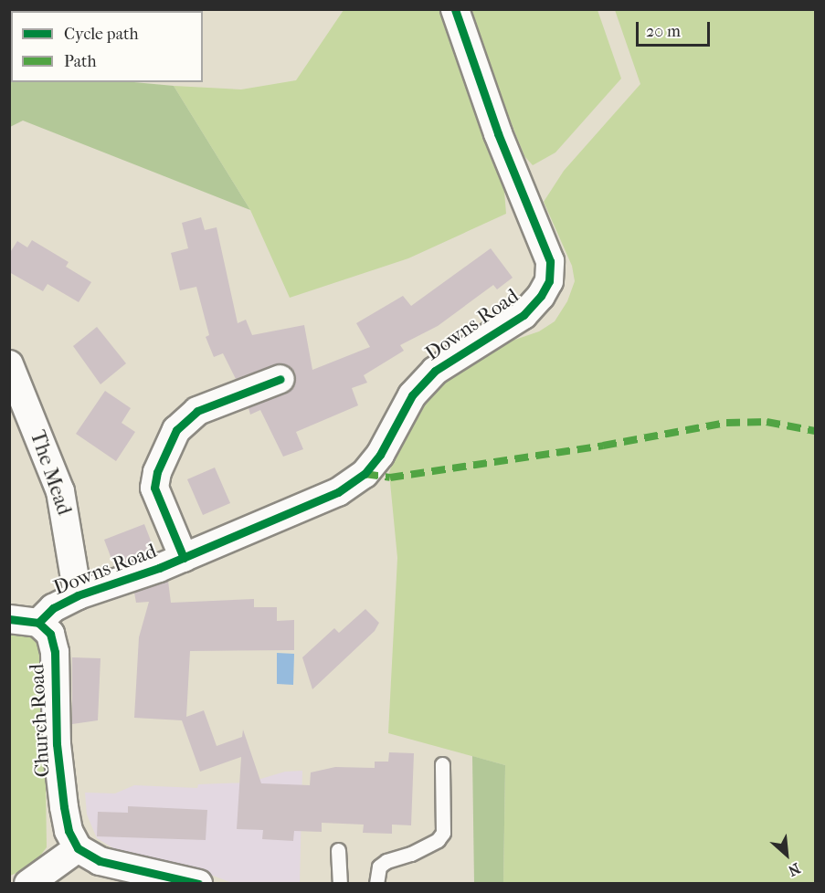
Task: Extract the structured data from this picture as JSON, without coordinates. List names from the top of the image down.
{
  "streets": {
    "street": ["Downs Road", "The Mead", "Church Road"]
  },
  "crossings": [
    ["Downs Road", "The Mead"],
    ["Downs Road", "Church Road"]
  ],
  "legend": ["Cycle path", "Path"],
  "scale_bar": "20 m",
  "north": "bottom right"
}
